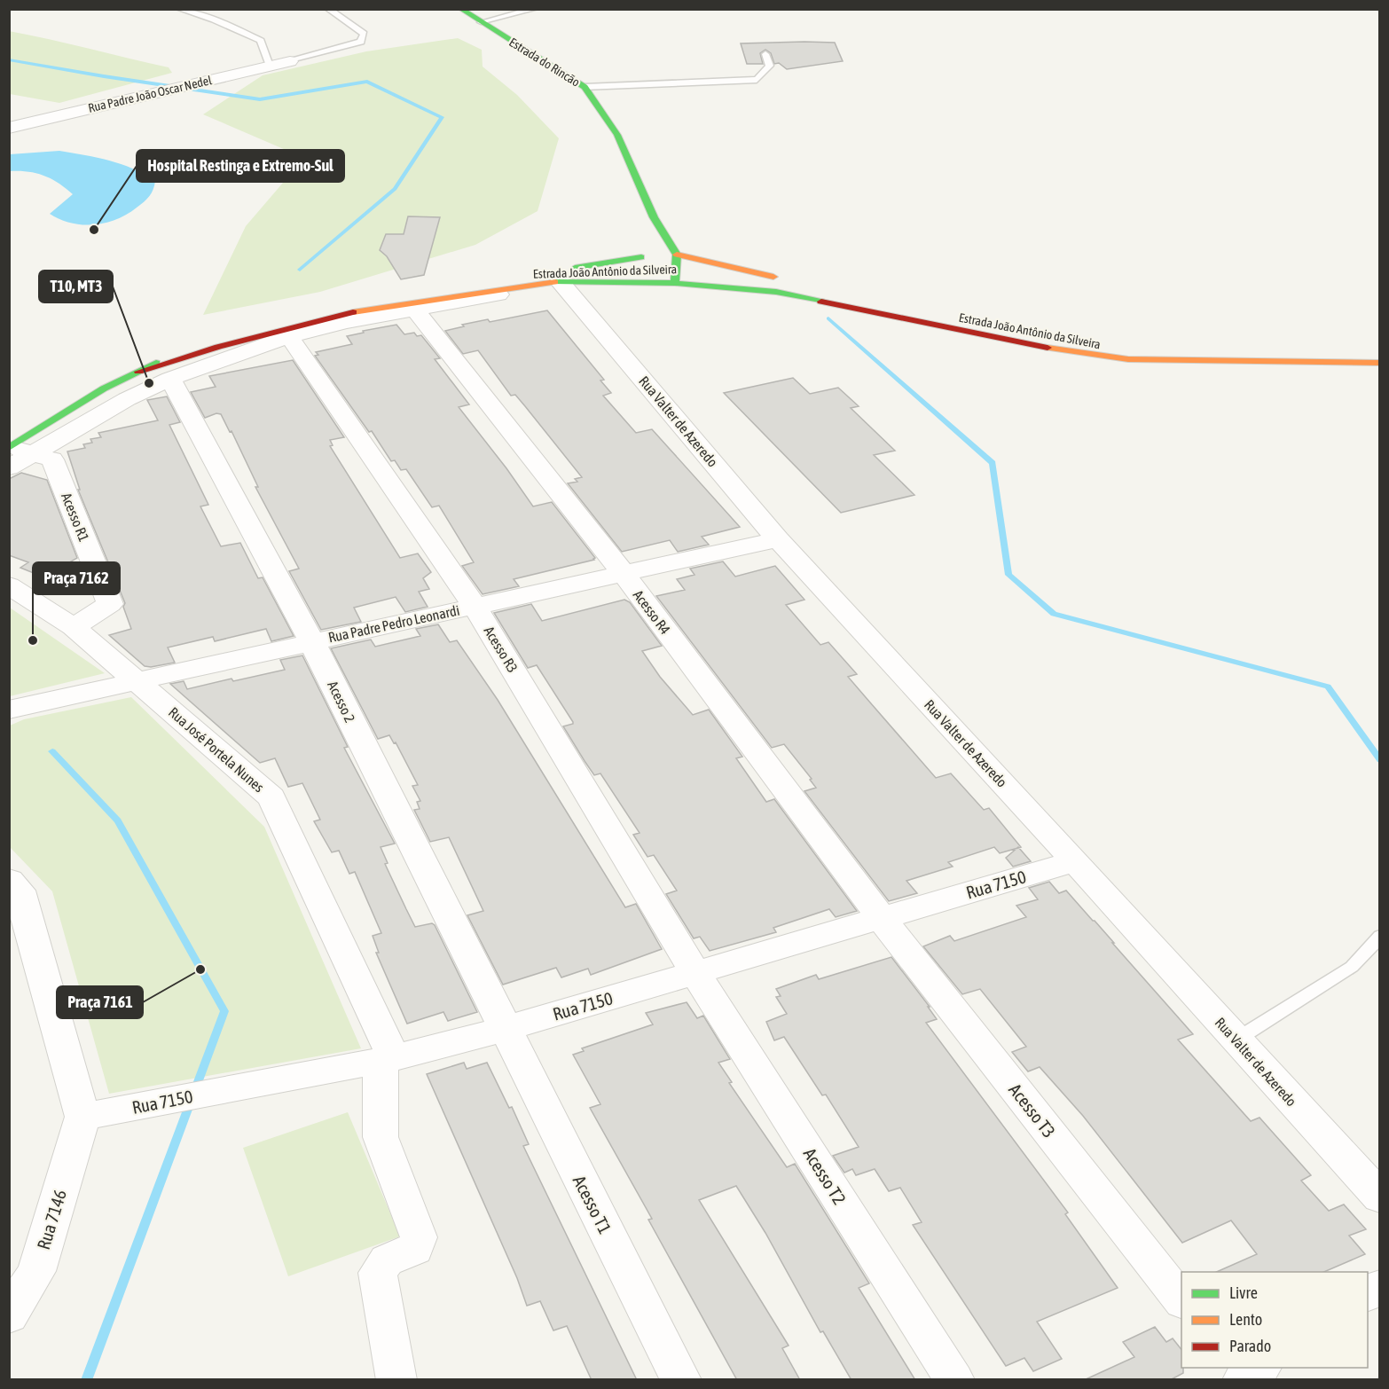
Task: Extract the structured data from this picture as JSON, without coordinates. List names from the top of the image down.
{
  "streets": {
    "main road": ["Estrada do Rincão", "Estrada João Antônio da Silveira"],
    "street": [
      "Rua Padre João Oscar Nedel",
      "Rua Valter de Azeredo",
      "Acesso R1",
      "Acesso R4",
      "Rua Padre Pedro Leonardi",
      "Acesso R3",
      "Acesso 2",
      "Rua José Portela Nunes",
      "Rua 7150",
      "Acesso T3",
      "Acesso T2",
      "Acesso T1",
      "Rua 7146"
    ]
  },
  "crossings": [
    ["Estrada do Rincão", "Estrada João Antônio da Silveira"],
    ["Estrada João Antônio da Silveira", "Rua Valter de Azeredo"],
    ["Estrada João Antônio da Silveira", "Acesso R1"],
    ["Estrada João Antônio da Silveira", "Acesso R4"],
    ["Estrada João Antônio da Silveira", "Acesso R3"],
    ["Estrada João Antônio da Silveira", "Acesso 2"],
    ["Rua Valter de Azeredo", "Rua Padre Pedro Leonardi"],
    ["Rua Valter de Azeredo", "Rua 7150"],
    ["Acesso R1", "Rua José Portela Nunes"],
    ["Acesso R4", "Rua Padre Pedro Leonardi"],
    ["Acesso R4", "Rua 7150"],
    ["Acesso R4", "Acesso T3"],
    ["Rua Padre Pedro Leonardi", "Acesso R3"],
    ["Rua Padre Pedro Leonardi", "Acesso 2"],
    ["Rua Padre Pedro Leonardi", "Rua José Portela Nunes"],
    ["Acesso R3", "Rua 7150"],
    ["Acesso R3", "Acesso T2"],
    ["Acesso 2", "Rua 7150"],
    ["Acesso 2", "Acesso T1"],
    ["Rua José Portela Nunes", "Rua 7150"],
    ["Rua 7150", "Acesso T3"],
    ["Rua 7150", "Acesso T2"],
    ["Rua 7150", "Acesso T1"],
    ["Rua 7150", "Rua 7146"]
  ],
  "places": [
    "Hospital Restinga e Extremo-Sul",
    "T10, MT3",
    "Praça 7162",
    "Praça 7161"
  ],
  "legend": ["Livre", "Lento", "Parado"]
}
